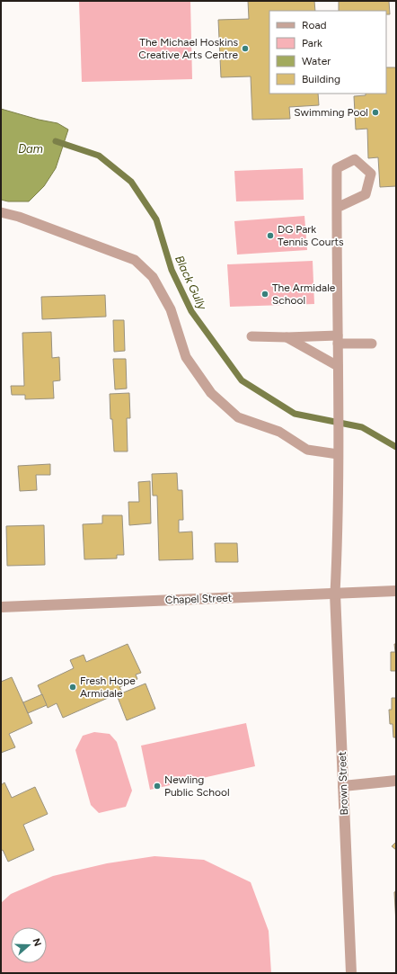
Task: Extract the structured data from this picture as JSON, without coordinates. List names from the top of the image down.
{
  "streets": {
    "street": ["Chapel Street", "Brown Street"]
  },
  "crossings": [
    ["Chapel Street", "Brown Street"]
  ],
  "water": ["Dam", "Black Gully"],
  "places": [
    "The Michael Hoskins Creative Arts Centre",
    "Swimming Pool",
    "DG Park Tennis Courts",
    "The Armidale School",
    "Fresh Hope Armidale",
    "Newling Public School"
  ],
  "legend": [
    "Road",
    "Park",
    "Water",
    "Building"
  ],
  "north": "right"
}
